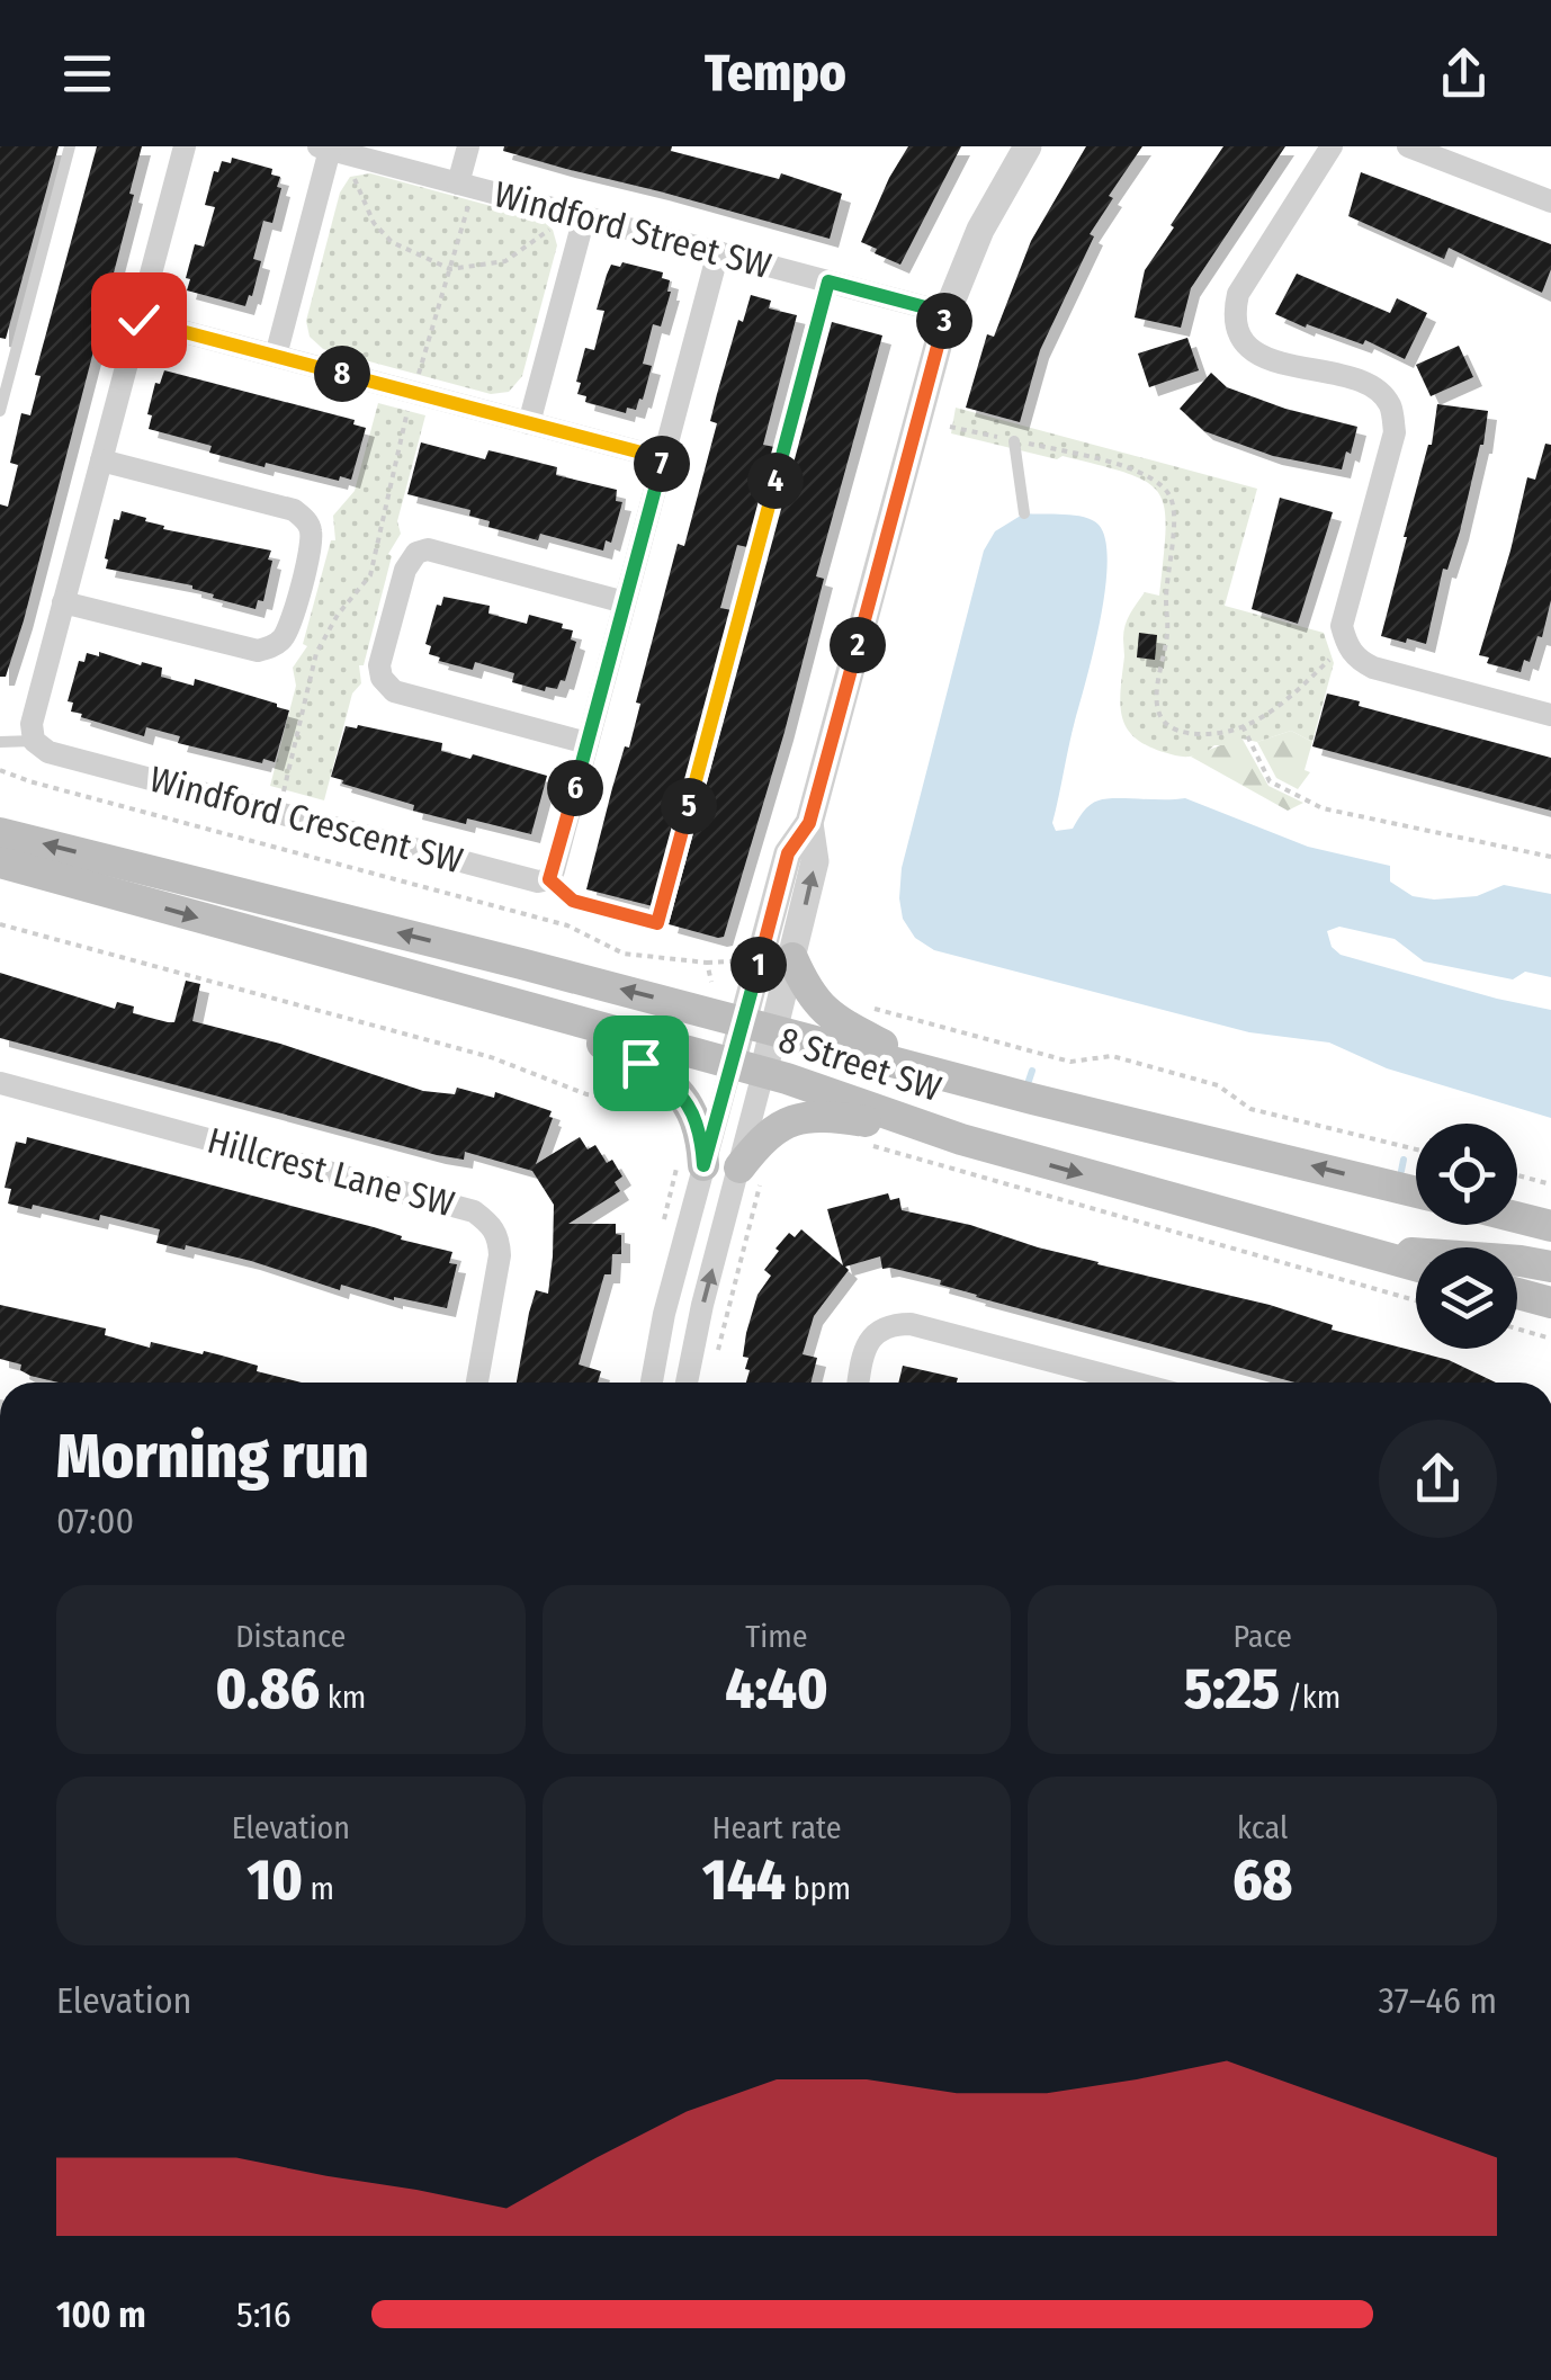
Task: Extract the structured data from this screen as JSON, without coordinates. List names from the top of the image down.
{
  "streets": {
    "main road": ["8 Street SW"],
    "street": ["Windford Street SW", "Windford Crescent SW", "Hillcrest Lane SW"]
  },
  "page": {
    "header": "Tempo",
    "pins": [
      "3",
      "8",
      "7",
      "4",
      "2",
      "6",
      "5",
      "1"
    ],
    "heading": ["Morning run", "07:00"],
    "stats": [
      ["Distance", "0.86 km"],
      ["Time", "4:40"],
      ["Pace", "5:25 /km"],
      ["Elevation", "10 m"],
      ["Heart rate", "144 bpm"],
      ["kcal", "68"]
    ],
    "chart": ["Elevation", "37–46 m"],
    "list": [
      {
        "name": "100 m",
        "note": "5:16"
      }
    ]
  }
}
